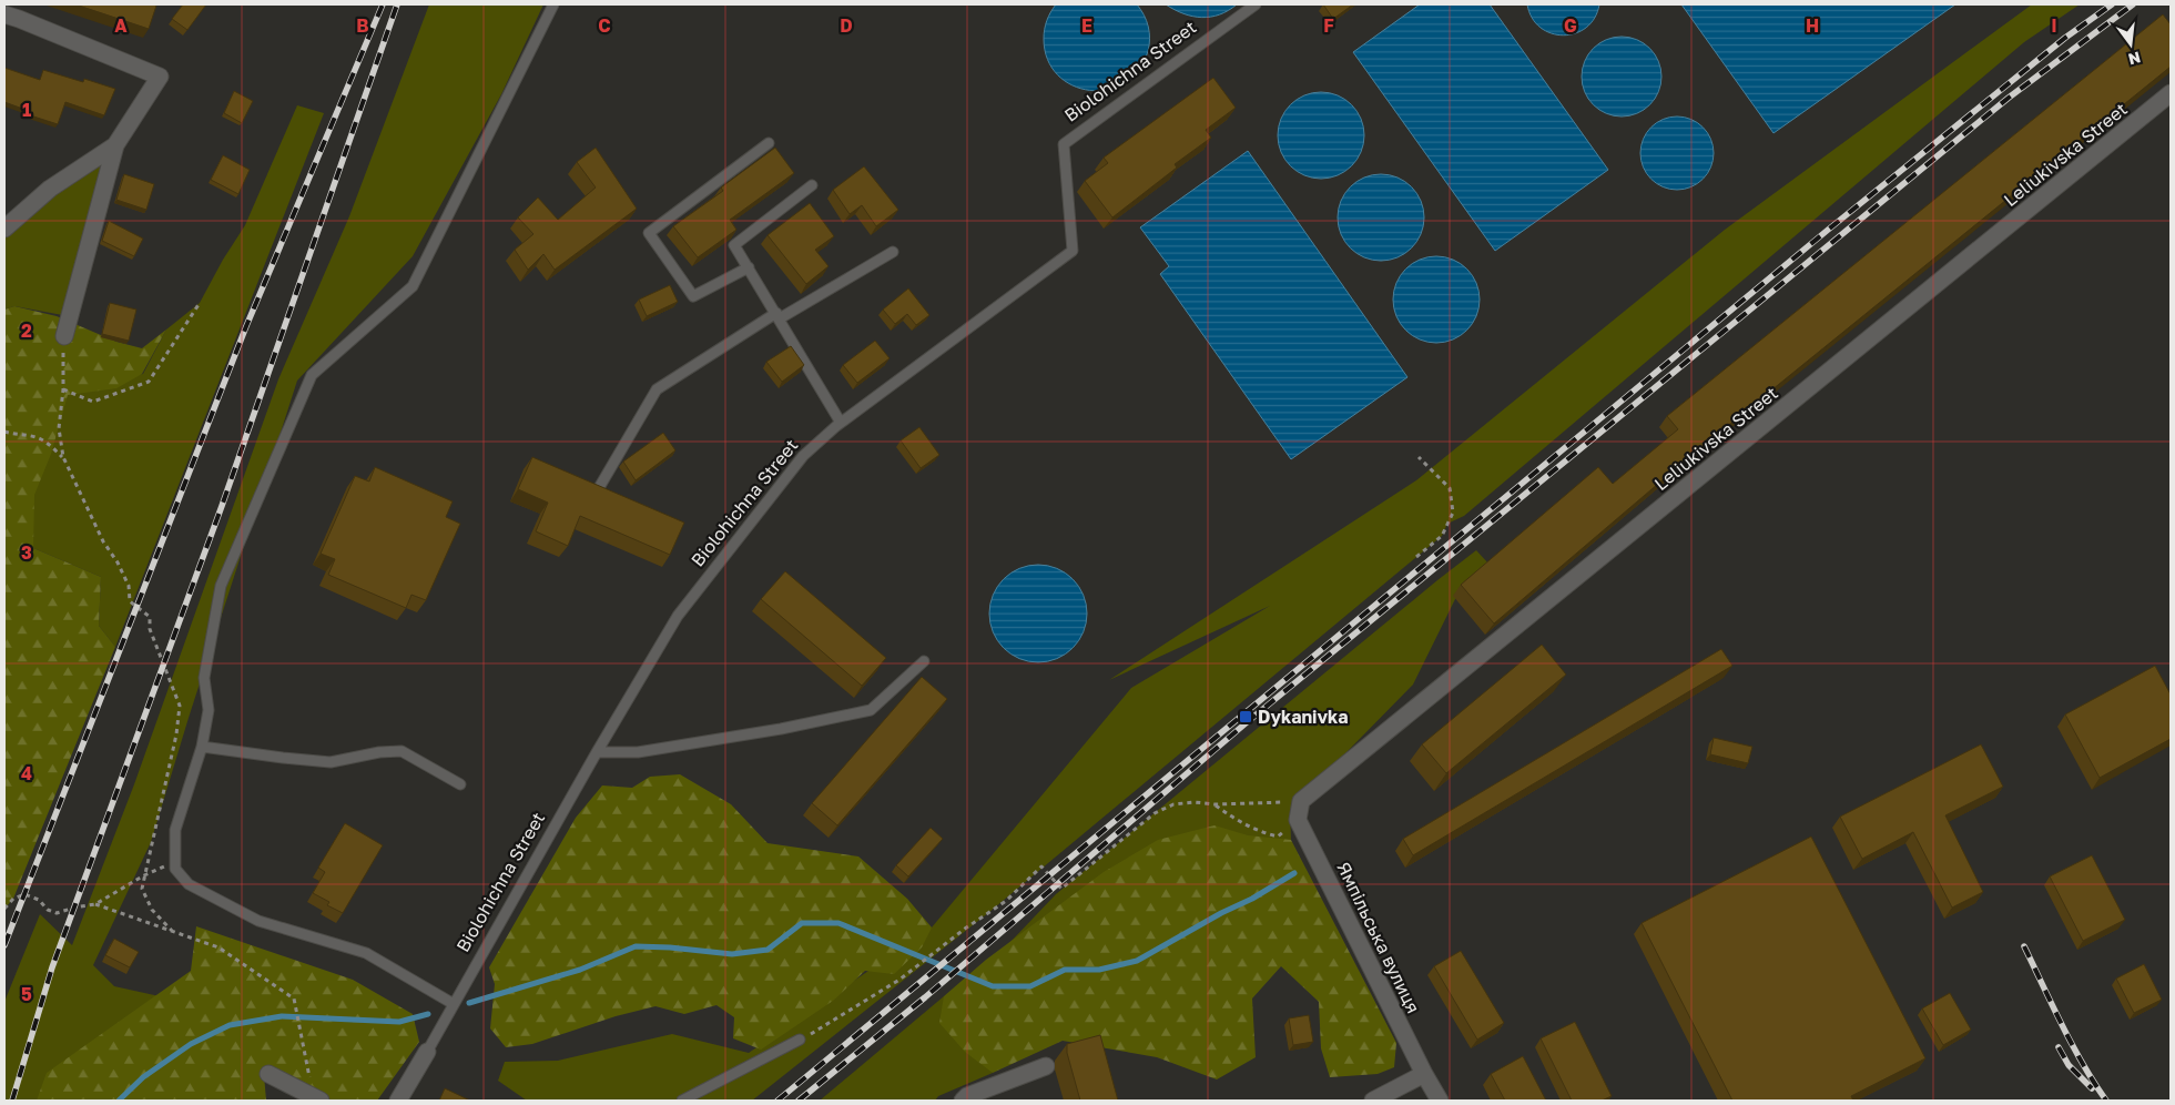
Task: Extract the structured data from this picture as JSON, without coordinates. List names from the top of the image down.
{
  "streets": {
    "street": ["Biolohichna Street", "Leliukivska Street", "Ямпільська вулиця"]
  },
  "places": {
    "transit": ["Dykanіvka"]
  },
  "north": "bottom",
  "grid": {
    "columns": [
      "A",
      "B",
      "C",
      "D",
      "E",
      "F",
      "G",
      "H",
      "I"
    ],
    "rows": [
      "1",
      "2",
      "3",
      "4",
      "5"
    ]
  }
}
